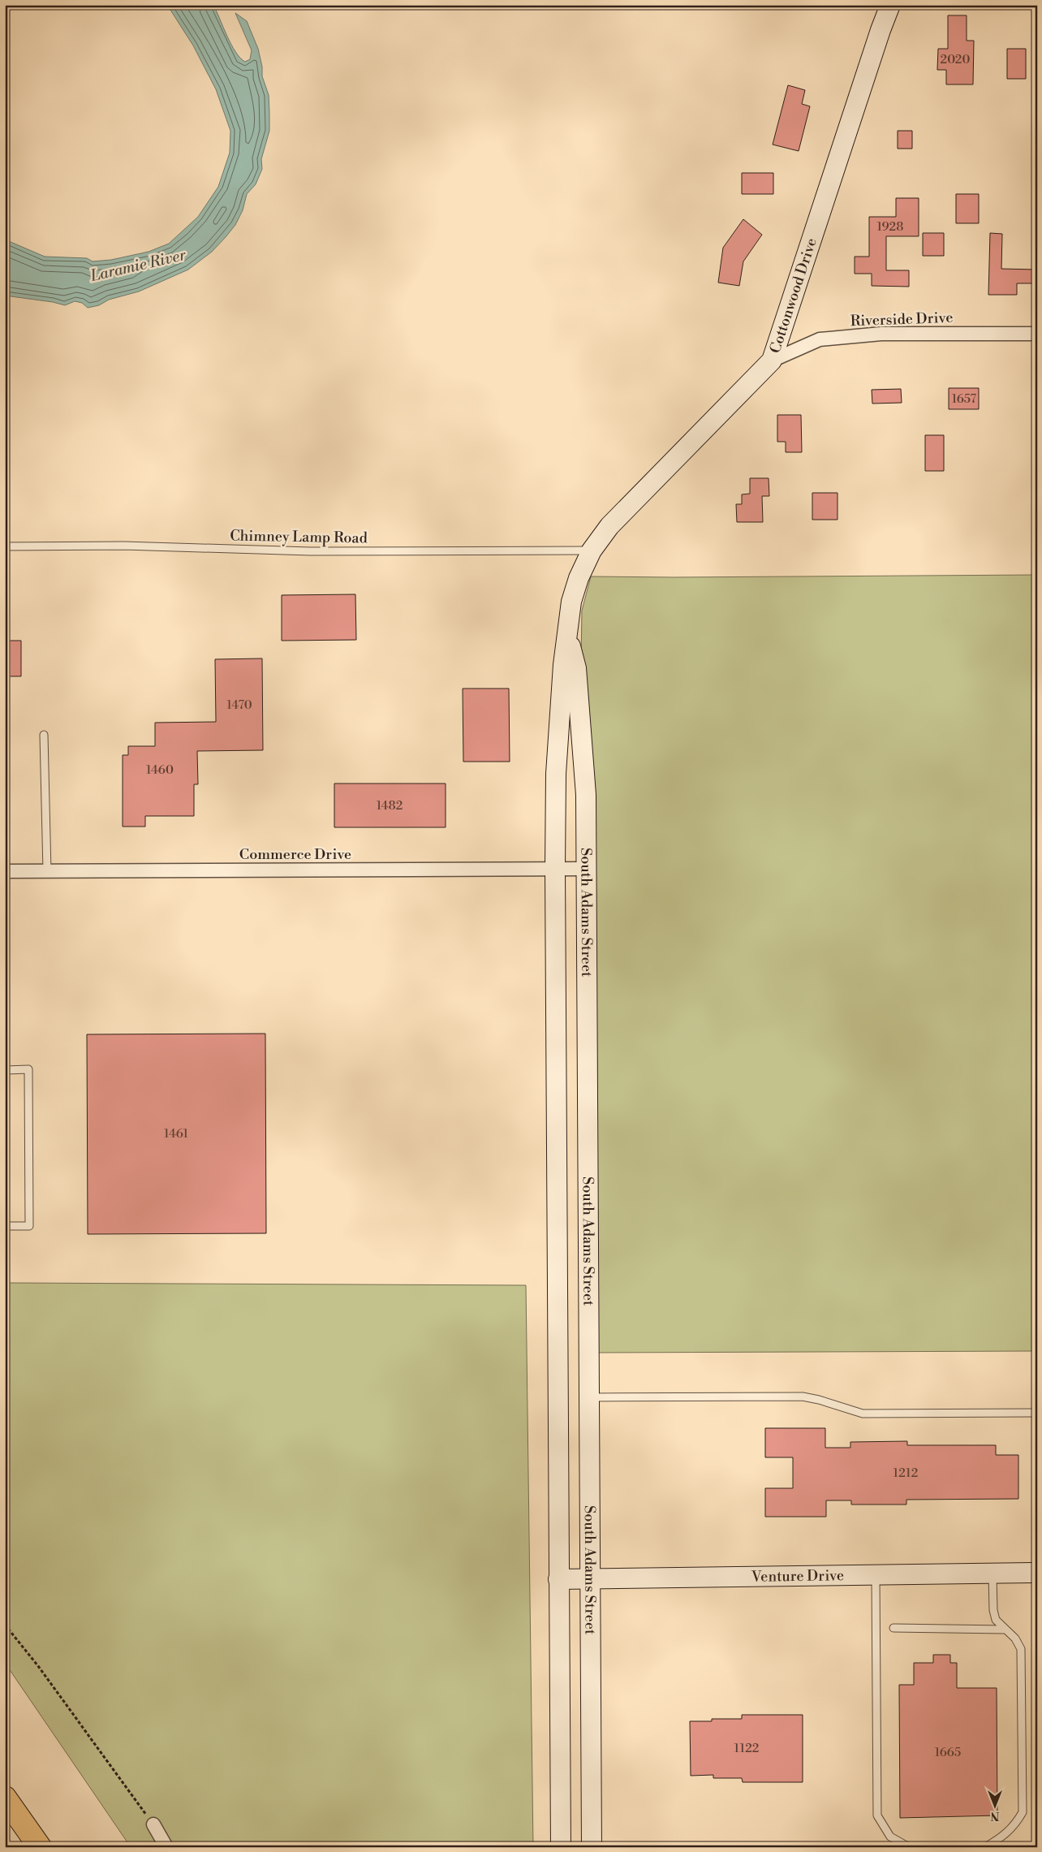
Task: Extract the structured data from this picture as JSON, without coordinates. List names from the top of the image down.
{
  "streets": {
    "street": [
      "Cottonwood Drive",
      "Riverside Drive",
      "Commerce Drive",
      "South Adams Street",
      "Venture Drive"
    ],
    "lane": ["Chimney Lamp Road"]
  },
  "crossings": [
    ["Cottonwood Drive", "Riverside Drive"],
    ["Cottonwood Drive", "Chimney Lamp Road"],
    ["Cottonwood Drive", "South Adams Street"],
    ["Chimney Lamp Road", "South Adams Street"],
    ["Commerce Drive", "South Adams Street"],
    ["South Adams Street", "Venture Drive"]
  ],
  "water": ["Laramie River"],
  "house_numbers": [
    "2020",
    "1928",
    "1657",
    "1470",
    "1460",
    "1482",
    "1461",
    "1212",
    "1122",
    "1665"
  ],
  "north": "bottom"
}
